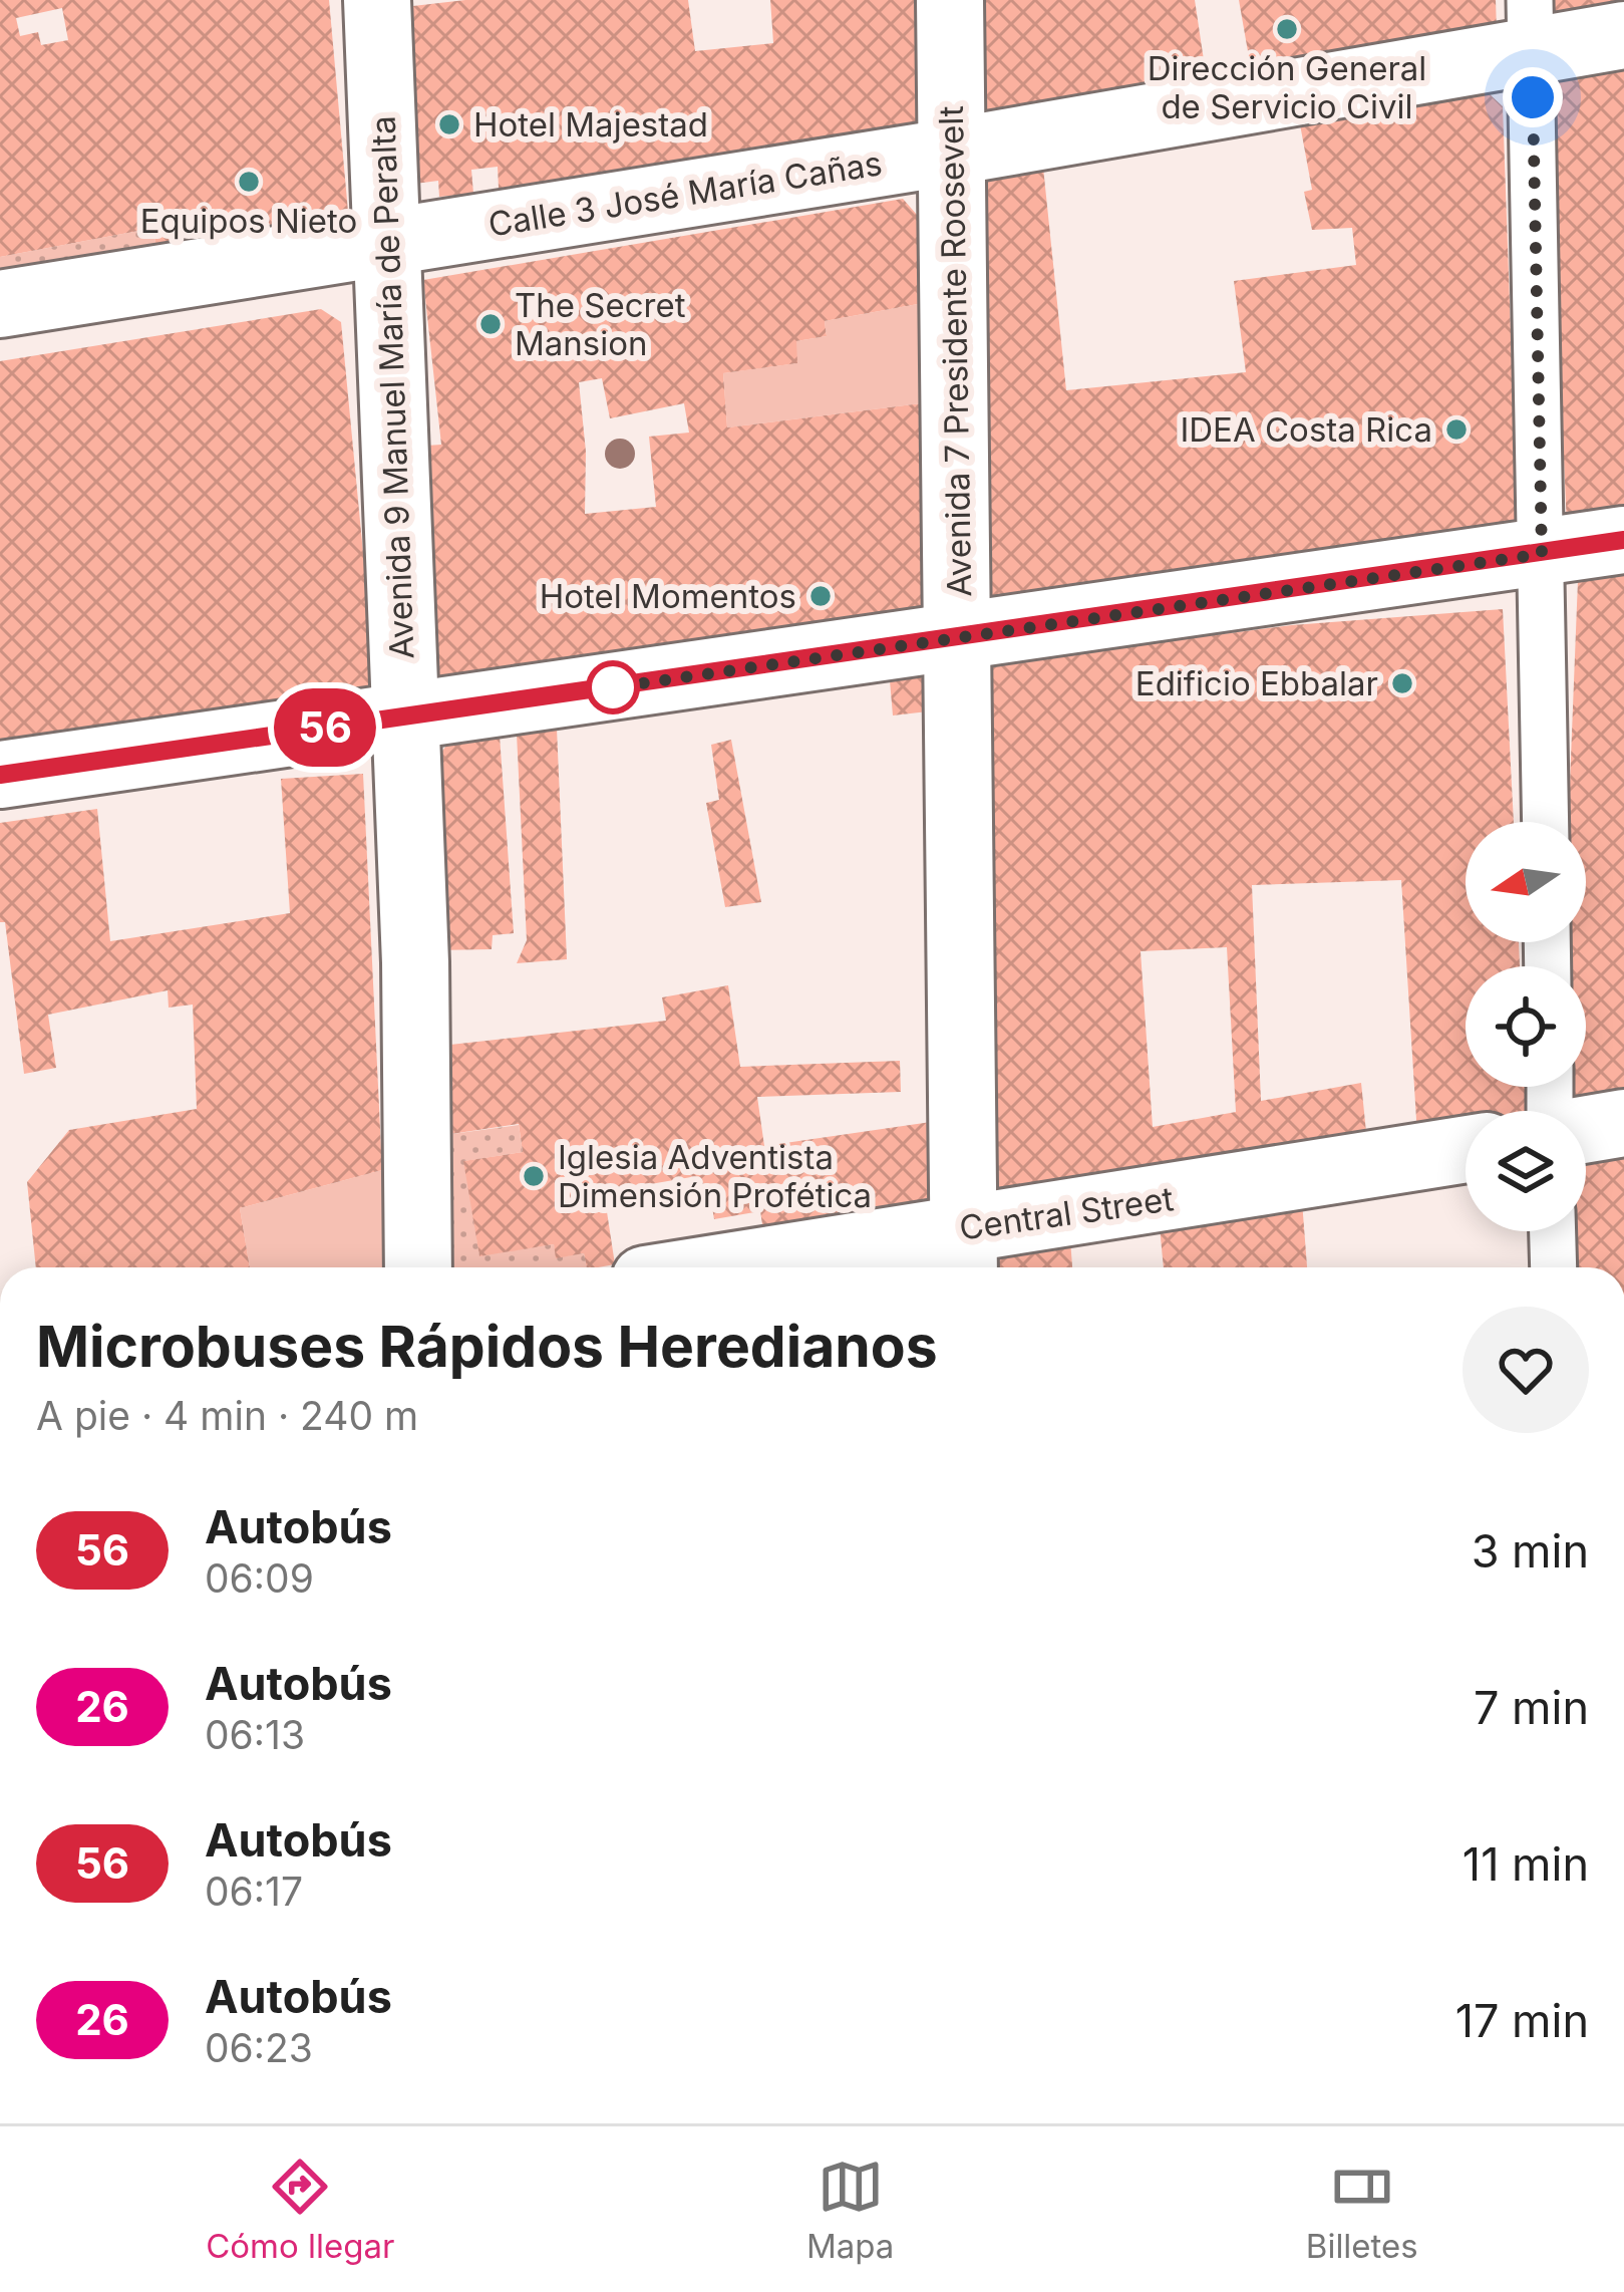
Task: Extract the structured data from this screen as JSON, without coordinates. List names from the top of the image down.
{
  "streets": {
    "street": [
      "Calle 3 José María Cañas",
      "Avenida 7 Presidente Roosevelt",
      "Avenida 9 Manuel María de Peralta",
      "Central Street"
    ]
  },
  "crossings": [
    ["Calle 3 José María Cañas", "Avenida 7 Presidente Roosevelt"],
    ["Calle 3 José María Cañas", "Avenida 9 Manuel María de Peralta"],
    ["Avenida 7 Presidente Roosevelt", "Central Street"]
  ],
  "places": [
    "Dirección General de Servicio Civil",
    "Hotel Majestad",
    "Equipos Nieto",
    "The Secret Mansion",
    "IDEA Costa Rica",
    "Hotel Momentos",
    "Edificio Ebbalar",
    "Iglesia Adventista Dimensión Profética"
  ],
  "lines": ["bus line 56"],
  "north": "left",
  "page": {
    "on_map": "56",
    "heading": ["Microbuses Rápidos Heredianos", "A pie · 4 min · 240 m"],
    "list": [
      {
        "mark": "56",
        "name": "Autobús",
        "note": "06:09",
        "value": "3 min"
      },
      {
        "mark": "26",
        "name": "Autobús",
        "note": "06:13",
        "value": "7 min"
      },
      {
        "mark": "56",
        "name": "Autobús",
        "note": "06:17",
        "value": "11 min"
      },
      {
        "mark": "26",
        "name": "Autobús",
        "note": "06:23",
        "value": "17 min"
      }
    ],
    "tabs": ["Cómo llegar", "Mapa", "Billetes"]
  }
}
